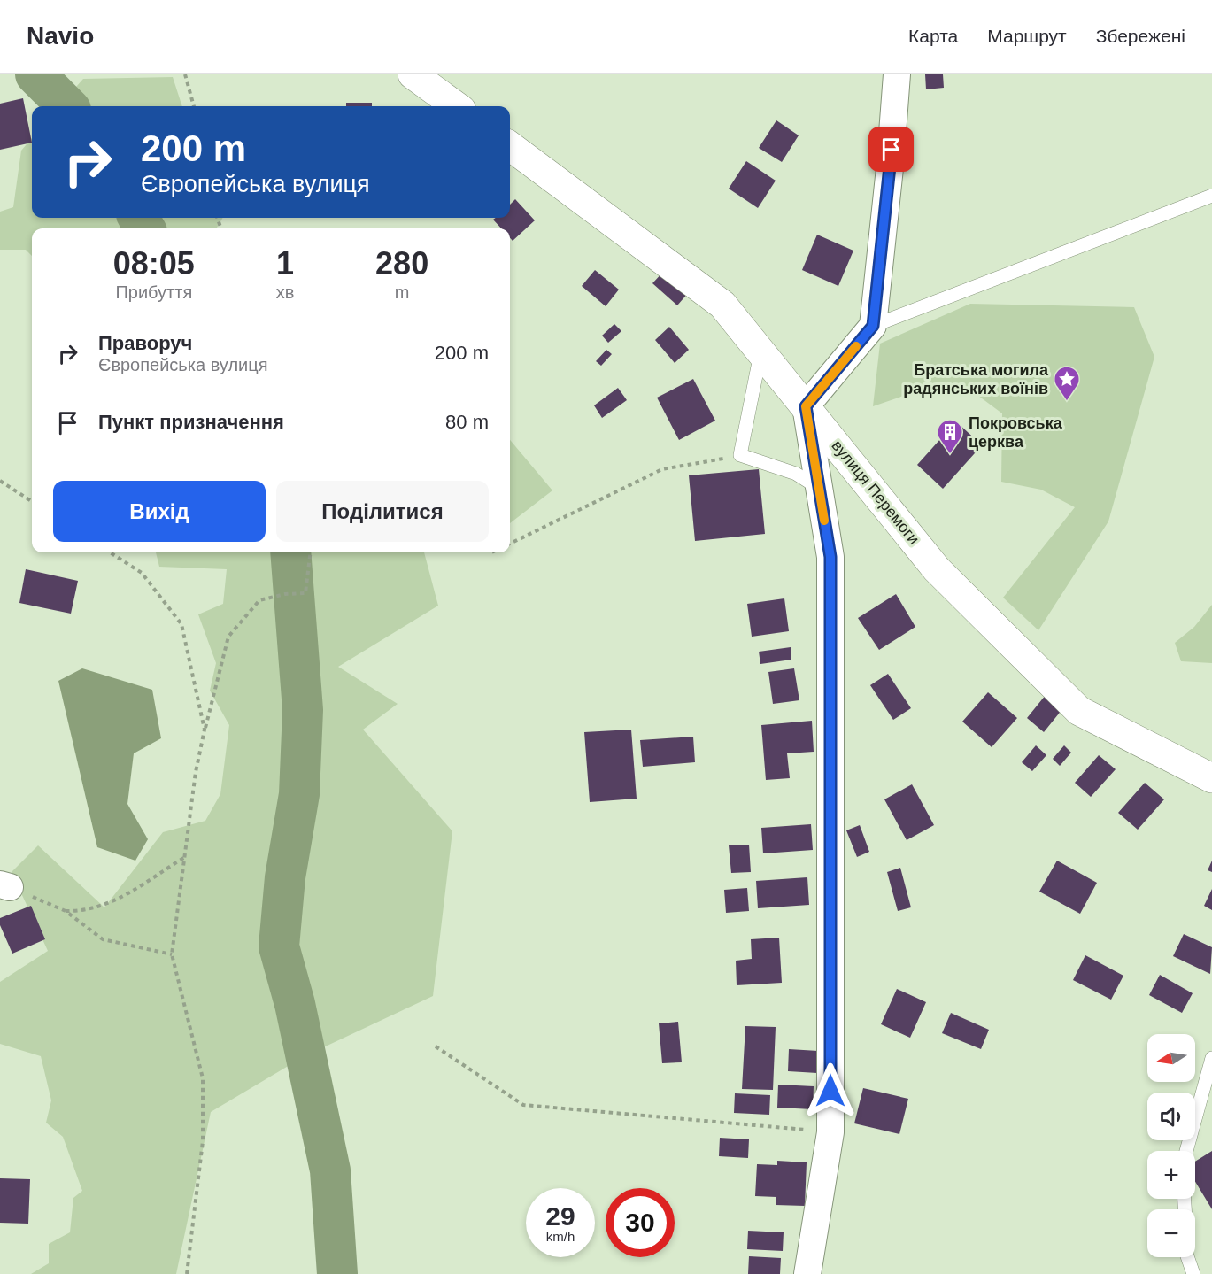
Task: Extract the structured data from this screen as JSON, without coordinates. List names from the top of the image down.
{
  "streets": {
    "street": ["вулиця Перемоги"]
  },
  "places": {
    "place": ["Братська могила радянських воїнів"],
    "building": ["Покровська церква"]
  },
  "north": "left",
  "page": {
    "header": "Navio",
    "nav": ["Карта", "Маршрут", "Збережені"],
    "turn": ["200 m", "Європейська вулиця"],
    "eta": [
      "08:05",
      "Прибуття",
      "1",
      "хв",
      "280",
      "m"
    ],
    "list": [
      {
        "name": "Праворуч",
        "note": "Європейська вулиця",
        "value": "200 m"
      },
      {
        "name": "Пункт призначення",
        "value": "80 m"
      }
    ],
    "buttons": ["Вихід", "Поділитися"],
    "map_buttons": ["+", "−"],
    "speed": "29 km/h",
    "limit": "30"
  }
}
